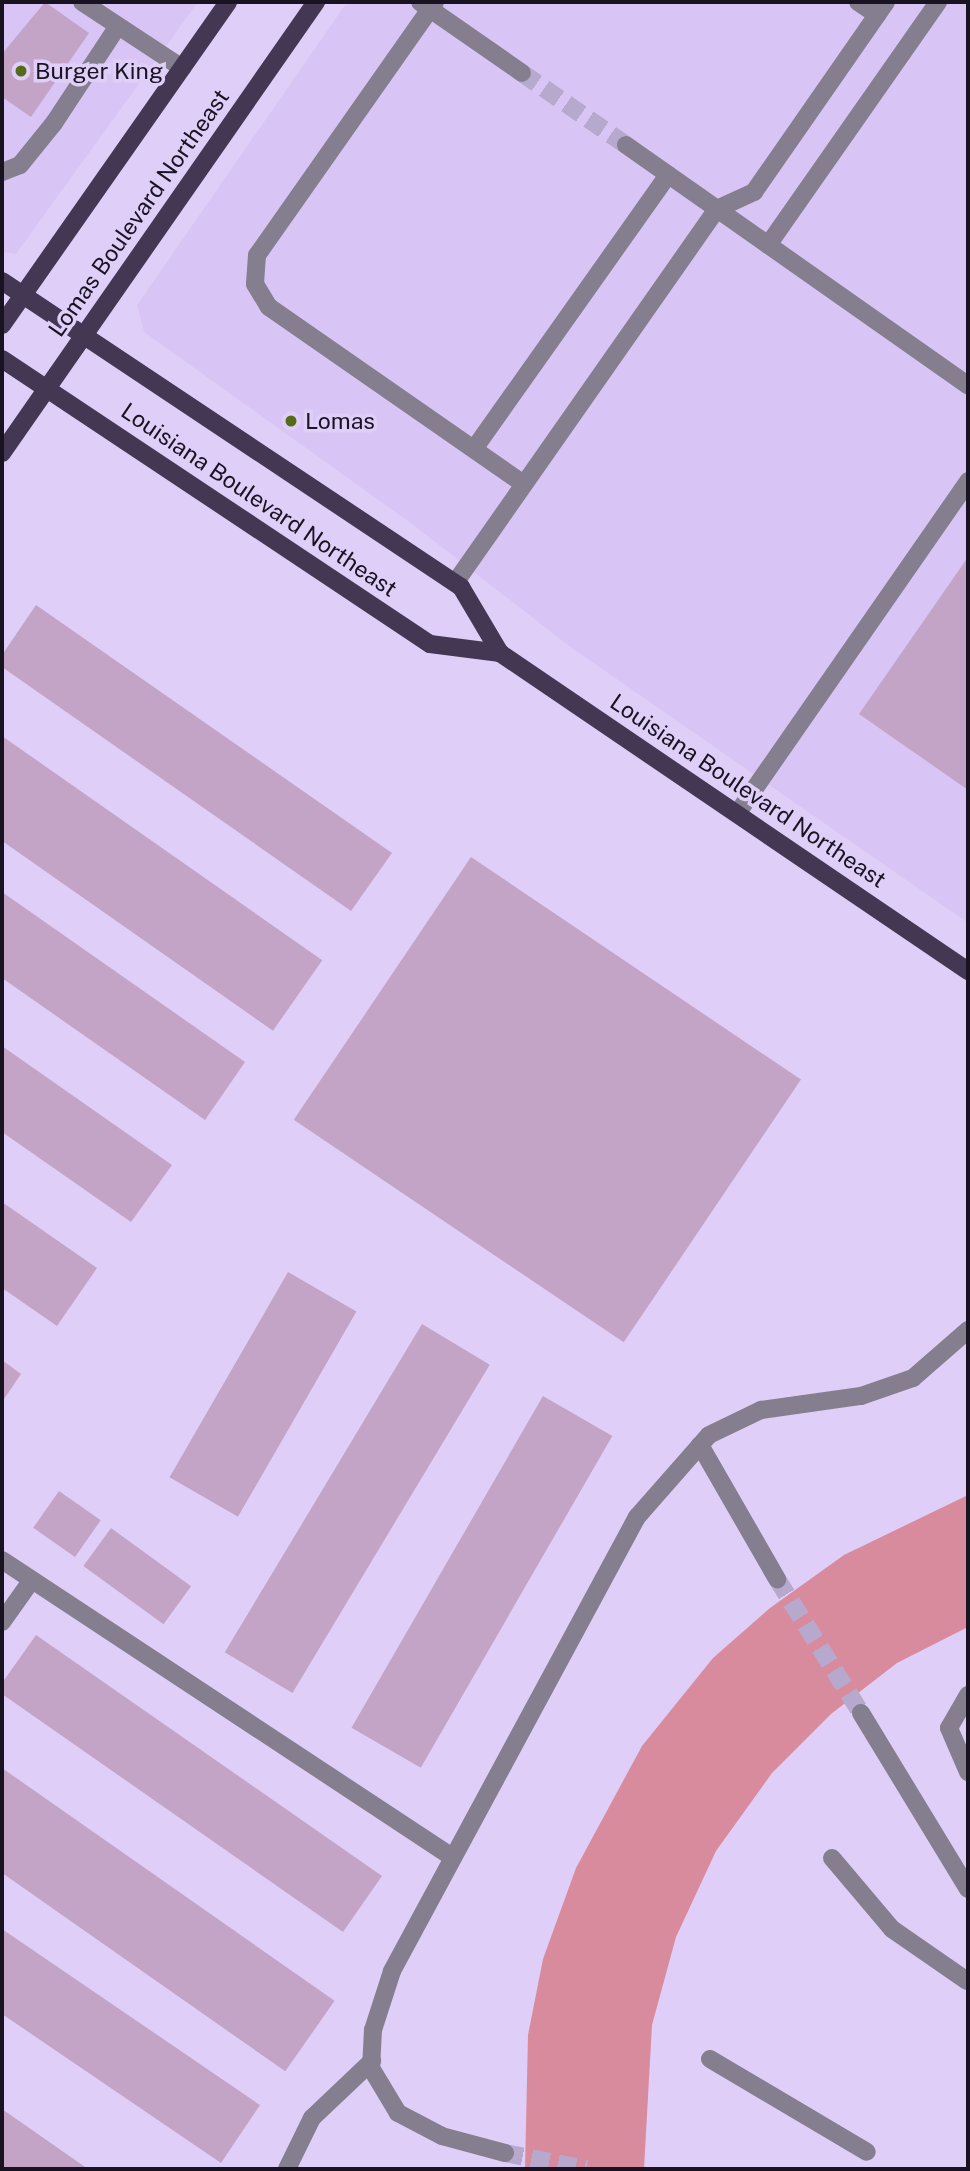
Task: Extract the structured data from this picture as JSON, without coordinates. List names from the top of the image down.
{
  "streets": {
    "main road": ["Lomas Boulevard Northeast", "Louisiana Boulevard Northeast"]
  },
  "crossings": [
    ["Lomas Boulevard Northeast", "Louisiana Boulevard Northeast"]
  ],
  "places": ["Burger King", "Lomas"]
}
